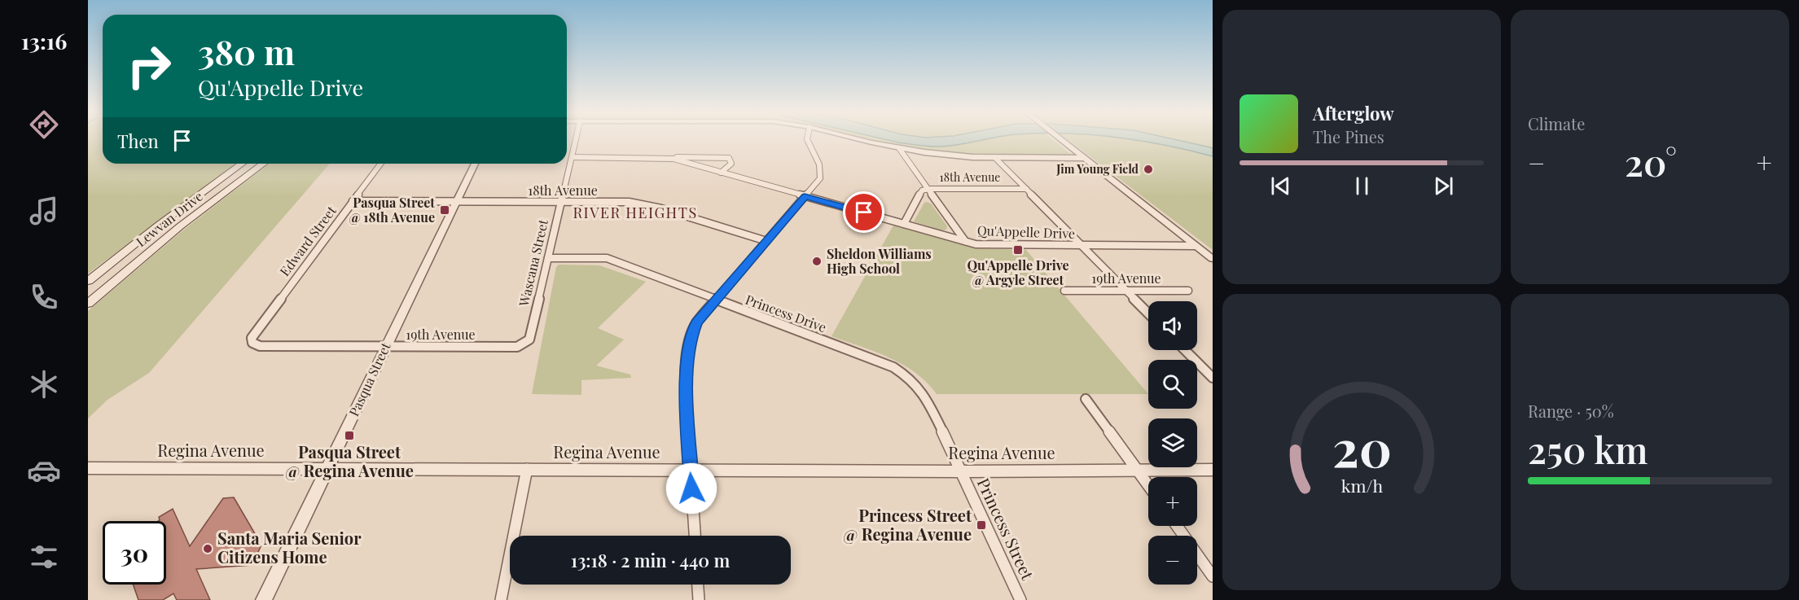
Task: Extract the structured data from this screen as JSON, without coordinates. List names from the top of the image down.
{
  "streets": {
    "main road": ["Lewvan Drive"],
    "street": [
      "18th Avenue",
      "Qu'Appelle Drive",
      "Edward Street",
      "Wascana Street",
      "19th Avenue",
      "Princess Drive",
      "Pasqua Street",
      "Regina Avenue",
      "Princess Street"
    ]
  },
  "crossings": [
    ["18th Avenue", "Qu'Appelle Drive"],
    ["18th Avenue", "Edward Street"],
    ["18th Avenue", "Wascana Street"],
    ["18th Avenue", "Pasqua Street"],
    ["Qu'Appelle Drive", "Wascana Street"],
    ["Edward Street", "19th Avenue"],
    ["Wascana Street", "19th Avenue"],
    ["Wascana Street", "Princess Drive"],
    ["19th Avenue", "Pasqua Street"],
    ["Princess Drive", "Regina Avenue"],
    ["Princess Drive", "Princess Street"],
    ["Pasqua Street", "Regina Avenue"],
    ["Regina Avenue", "Princess Street"]
  ],
  "districts": ["RIVER HEIGHTS"],
  "places": {
    "other": ["Jim Young Field", "Sheldon Williams High School", "Santa Maria Senior Citizens Home"],
    "transit": [
      "Pasqua Street @ 18th Avenue",
      "Qu'Appelle Drive @ Argyle Street",
      "Pasqua Street @ Regina Avenue",
      "Princess Street @ Regina Avenue"
    ]
  },
  "page": {
    "tabs": "13:16",
    "tile": [
      "Climate",
      ["Range · 50%", "250 km"]
    ],
    "turn": ["380 m", "Qu'Appelle Drive"],
    "song": ["Afterglow", "The Pines"],
    "then": "Then",
    "heat": ["−", "20°", "+"],
    "map_buttons": ["+", "−"],
    "limit": "30",
    "trip": "13:18 · 2 min · 440 m",
    "gauge": ["20", "km/h"]
  }
}
